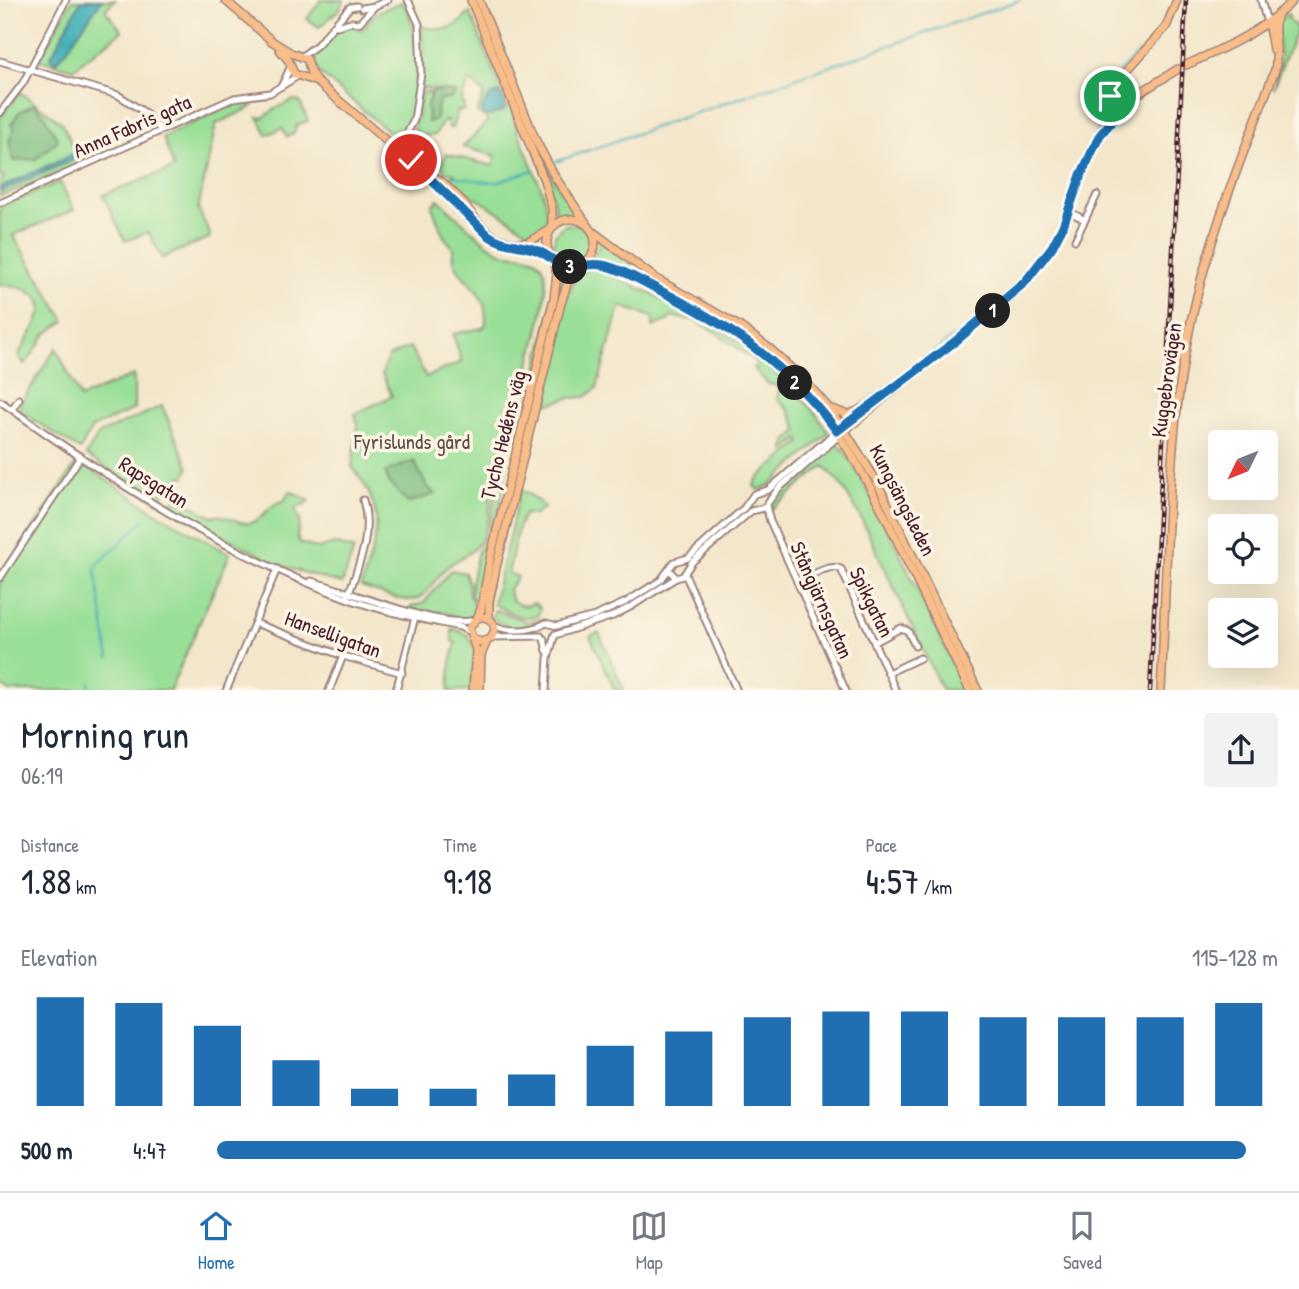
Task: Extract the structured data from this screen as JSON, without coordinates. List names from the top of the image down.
{
  "streets": {
    "main road": ["Kuggebrovägen", "Tycho Hedéns väg", "Kungsängsleden"],
    "street": [
      "Anna Fabris gata",
      "Rapsgatan",
      "Stångjärnsgatan",
      "Spikgatan",
      "Hanselligatan"
    ]
  },
  "crossings": [
    ["Tycho Hedéns väg", "Rapsgatan"],
    ["Tycho Hedéns väg", "Kungsängsleden"],
    ["Stångjärnsgatan", "Spikgatan"]
  ],
  "parks": ["Fyrislunds gård"],
  "north": "bottom left",
  "page": {
    "pins": ["3", "1", "2"],
    "heading": ["Morning run", "06:19"],
    "stats": [
      ["Distance", "1.88 km"],
      ["Time", "9:18"],
      ["Pace", "4:57 /km"]
    ],
    "chart": ["Elevation", "115–128 m"],
    "list": [
      {
        "name": "500 m",
        "note": "4:47"
      }
    ],
    "tabs": ["Home", "Map", "Saved"]
  }
}
